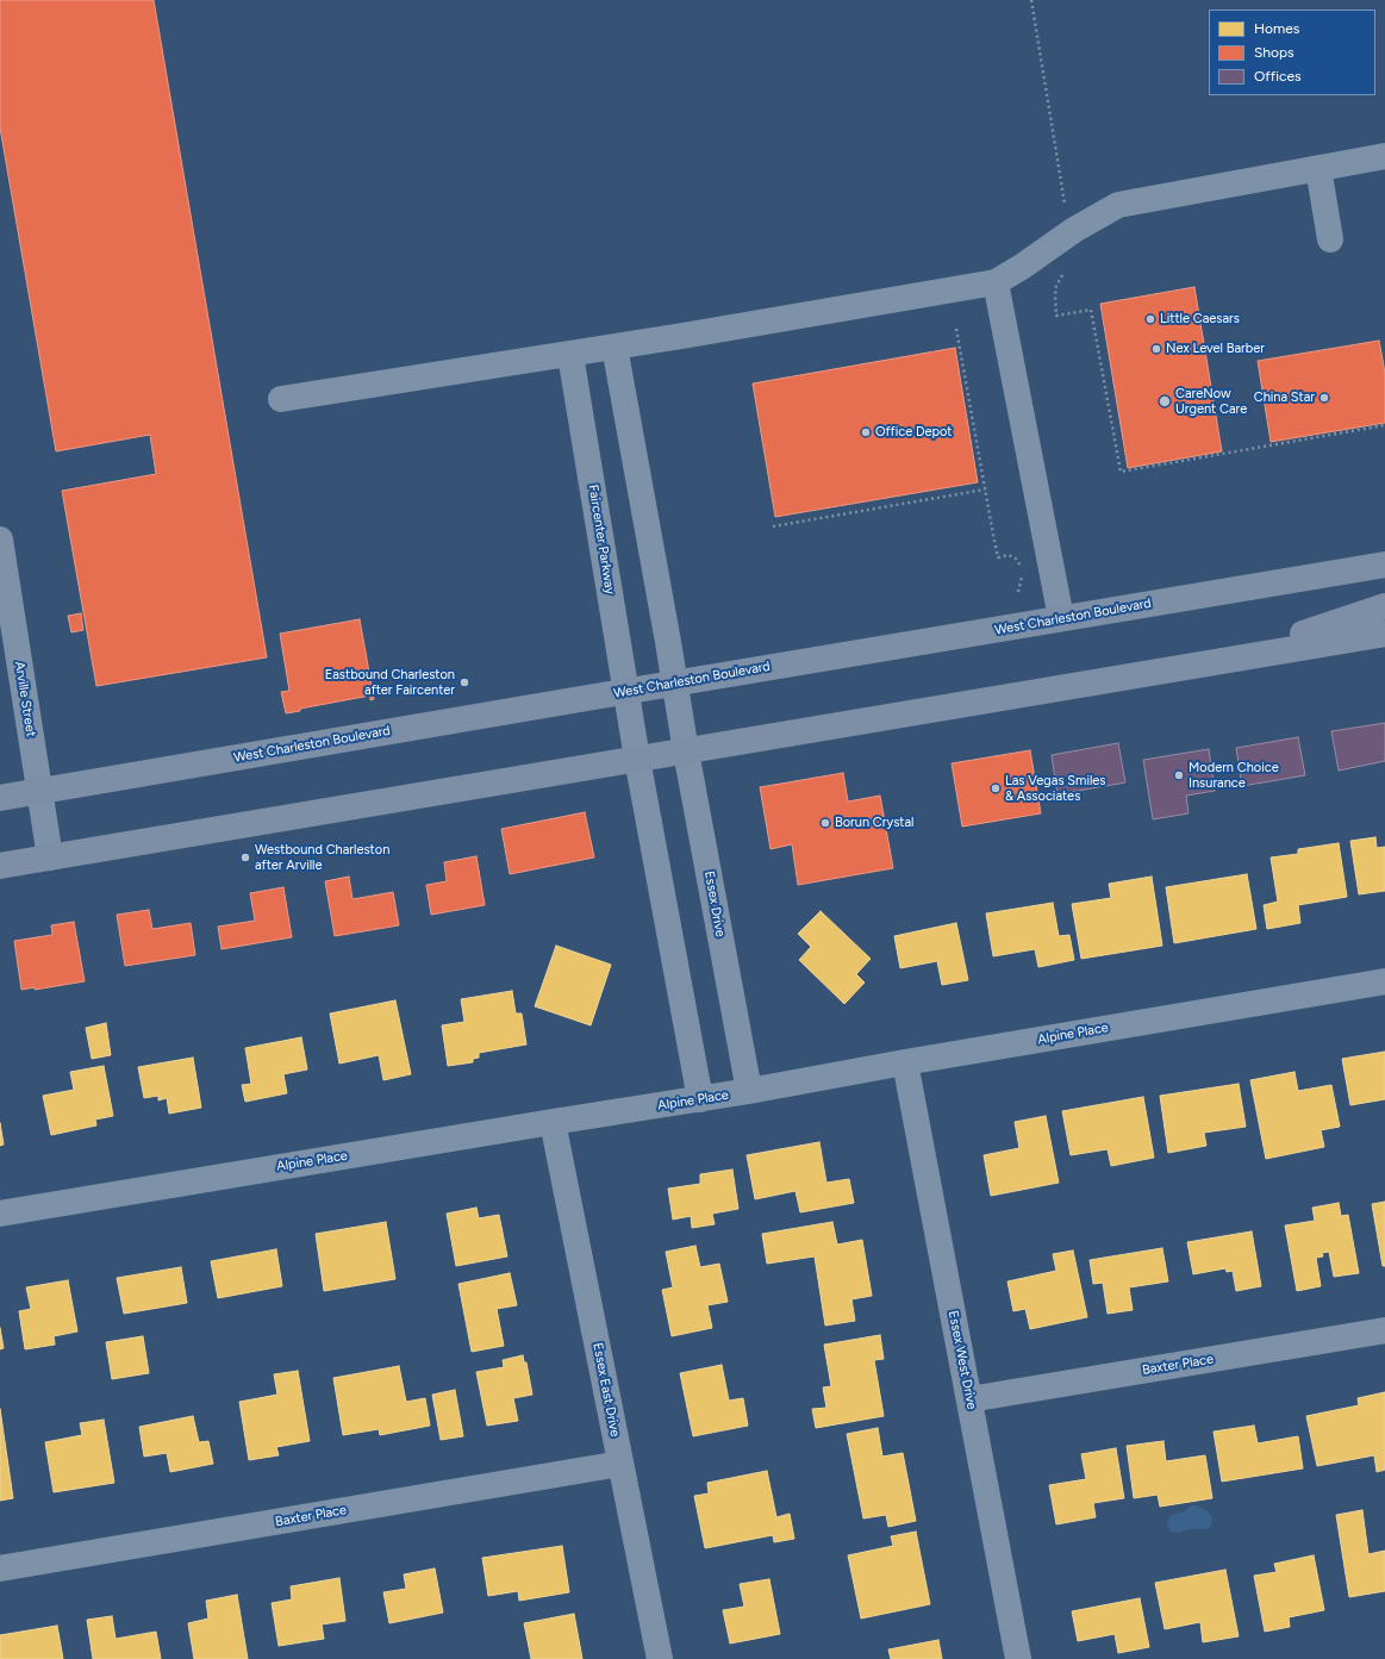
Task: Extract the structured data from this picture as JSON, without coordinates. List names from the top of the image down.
{
  "streets": {
    "main road": ["West Charleston Boulevard"],
    "street": [
      "Faircenter Parkway",
      "Arville Street",
      "Essex Drive",
      "Alpine Place",
      "Essex West Drive",
      "Baxter Place",
      "Essex East Drive"
    ]
  },
  "crossings": [
    ["Faircenter Parkway", "West Charleston Boulevard"],
    ["West Charleston Boulevard", "Arville Street"],
    ["West Charleston Boulevard", "Essex Drive"],
    ["Essex Drive", "Alpine Place"],
    ["Alpine Place", "Essex West Drive"],
    ["Alpine Place", "Essex East Drive"],
    ["Essex West Drive", "Baxter Place"],
    ["Baxter Place", "Essex East Drive"]
  ],
  "places": [
    "Little Caesars",
    "Nex Level Barber",
    "China Star",
    "CareNow Urgent Care",
    "Office Depot",
    "Eastbound Charleston after Faircenter",
    "Modern Choice Insurance",
    "Las Vegas Smiles & Associates",
    "Borun Crystal",
    "Westbound Charleston after Arville"
  ],
  "legend": ["Homes", "Shops", "Offices"]
}
